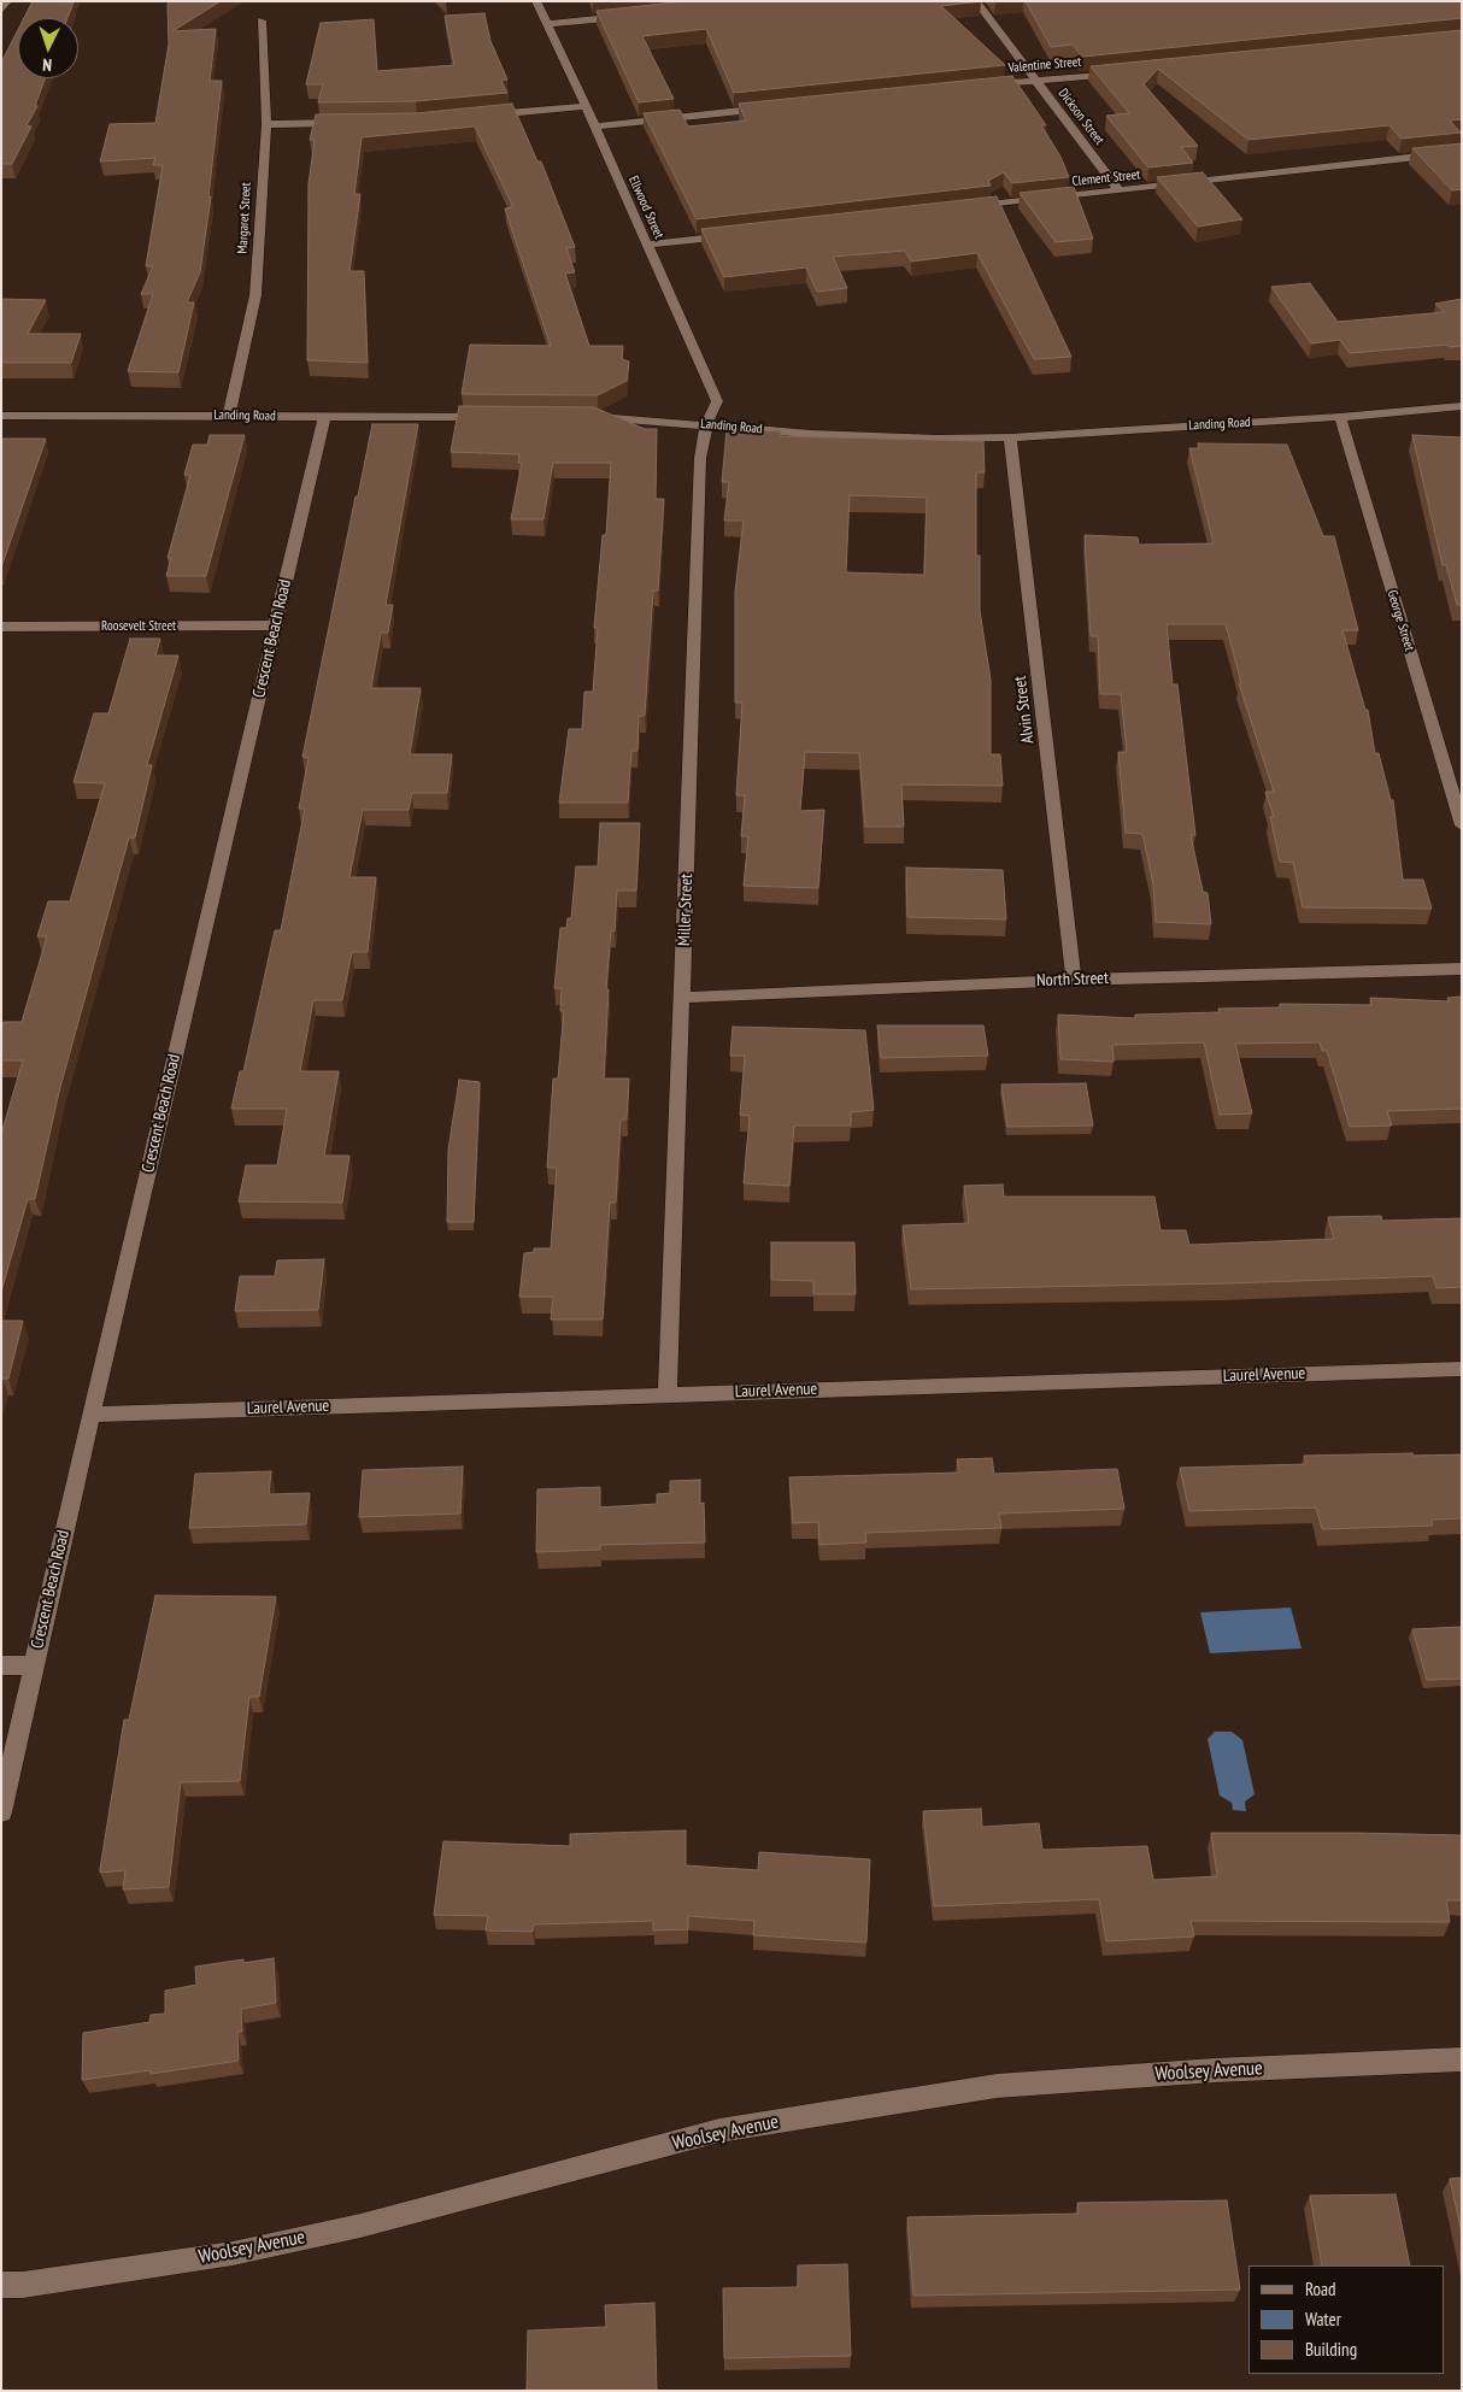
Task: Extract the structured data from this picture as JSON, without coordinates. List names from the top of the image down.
{
  "streets": {
    "street": [
      "Valentine Street",
      "Dickson Street",
      "Clement Street",
      "Ellwood Street",
      "Margaret Street",
      "Landing Road",
      "George Street",
      "Roosevelt Street",
      "Crescent Beach Road",
      "Alvin Street",
      "Miller Street",
      "North Street",
      "Laurel Avenue",
      "Woolsey Avenue"
    ]
  },
  "crossings": [
    ["Valentine Street", "Dickson Street"],
    ["Dickson Street", "Clement Street"],
    ["Ellwood Street", "Landing Road"],
    ["Ellwood Street", "Miller Street"],
    ["Margaret Street", "Landing Road"],
    ["Landing Road", "George Street"],
    ["Landing Road", "Crescent Beach Road"],
    ["Landing Road", "Alvin Street"],
    ["Landing Road", "Miller Street"],
    ["Roosevelt Street", "Crescent Beach Road"],
    ["Crescent Beach Road", "Laurel Avenue"],
    ["Alvin Street", "North Street"],
    ["Miller Street", "North Street"],
    ["Miller Street", "Laurel Avenue"]
  ],
  "legend": ["Road", "Water", "Building"],
  "north": "bottom"
}
